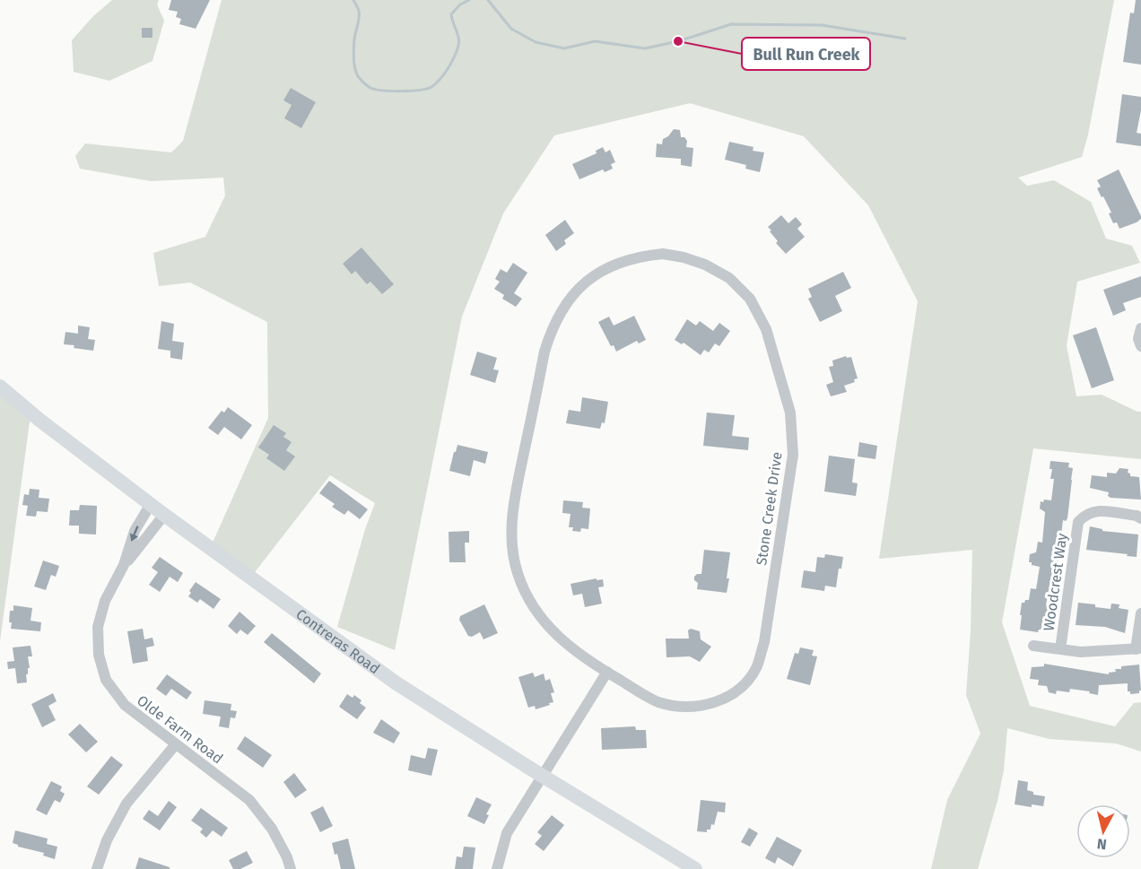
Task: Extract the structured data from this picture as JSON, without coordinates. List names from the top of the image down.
{
  "streets": {
    "street": [
      "Stone Creek Drive",
      "Woodcrest Way",
      "Contreras Road",
      "Olde Farm Road"
    ]
  },
  "crossings": [
    ["Contreras Road", "Olde Farm Road"]
  ],
  "places": ["Bull Run Creek"],
  "north": "bottom"
}
